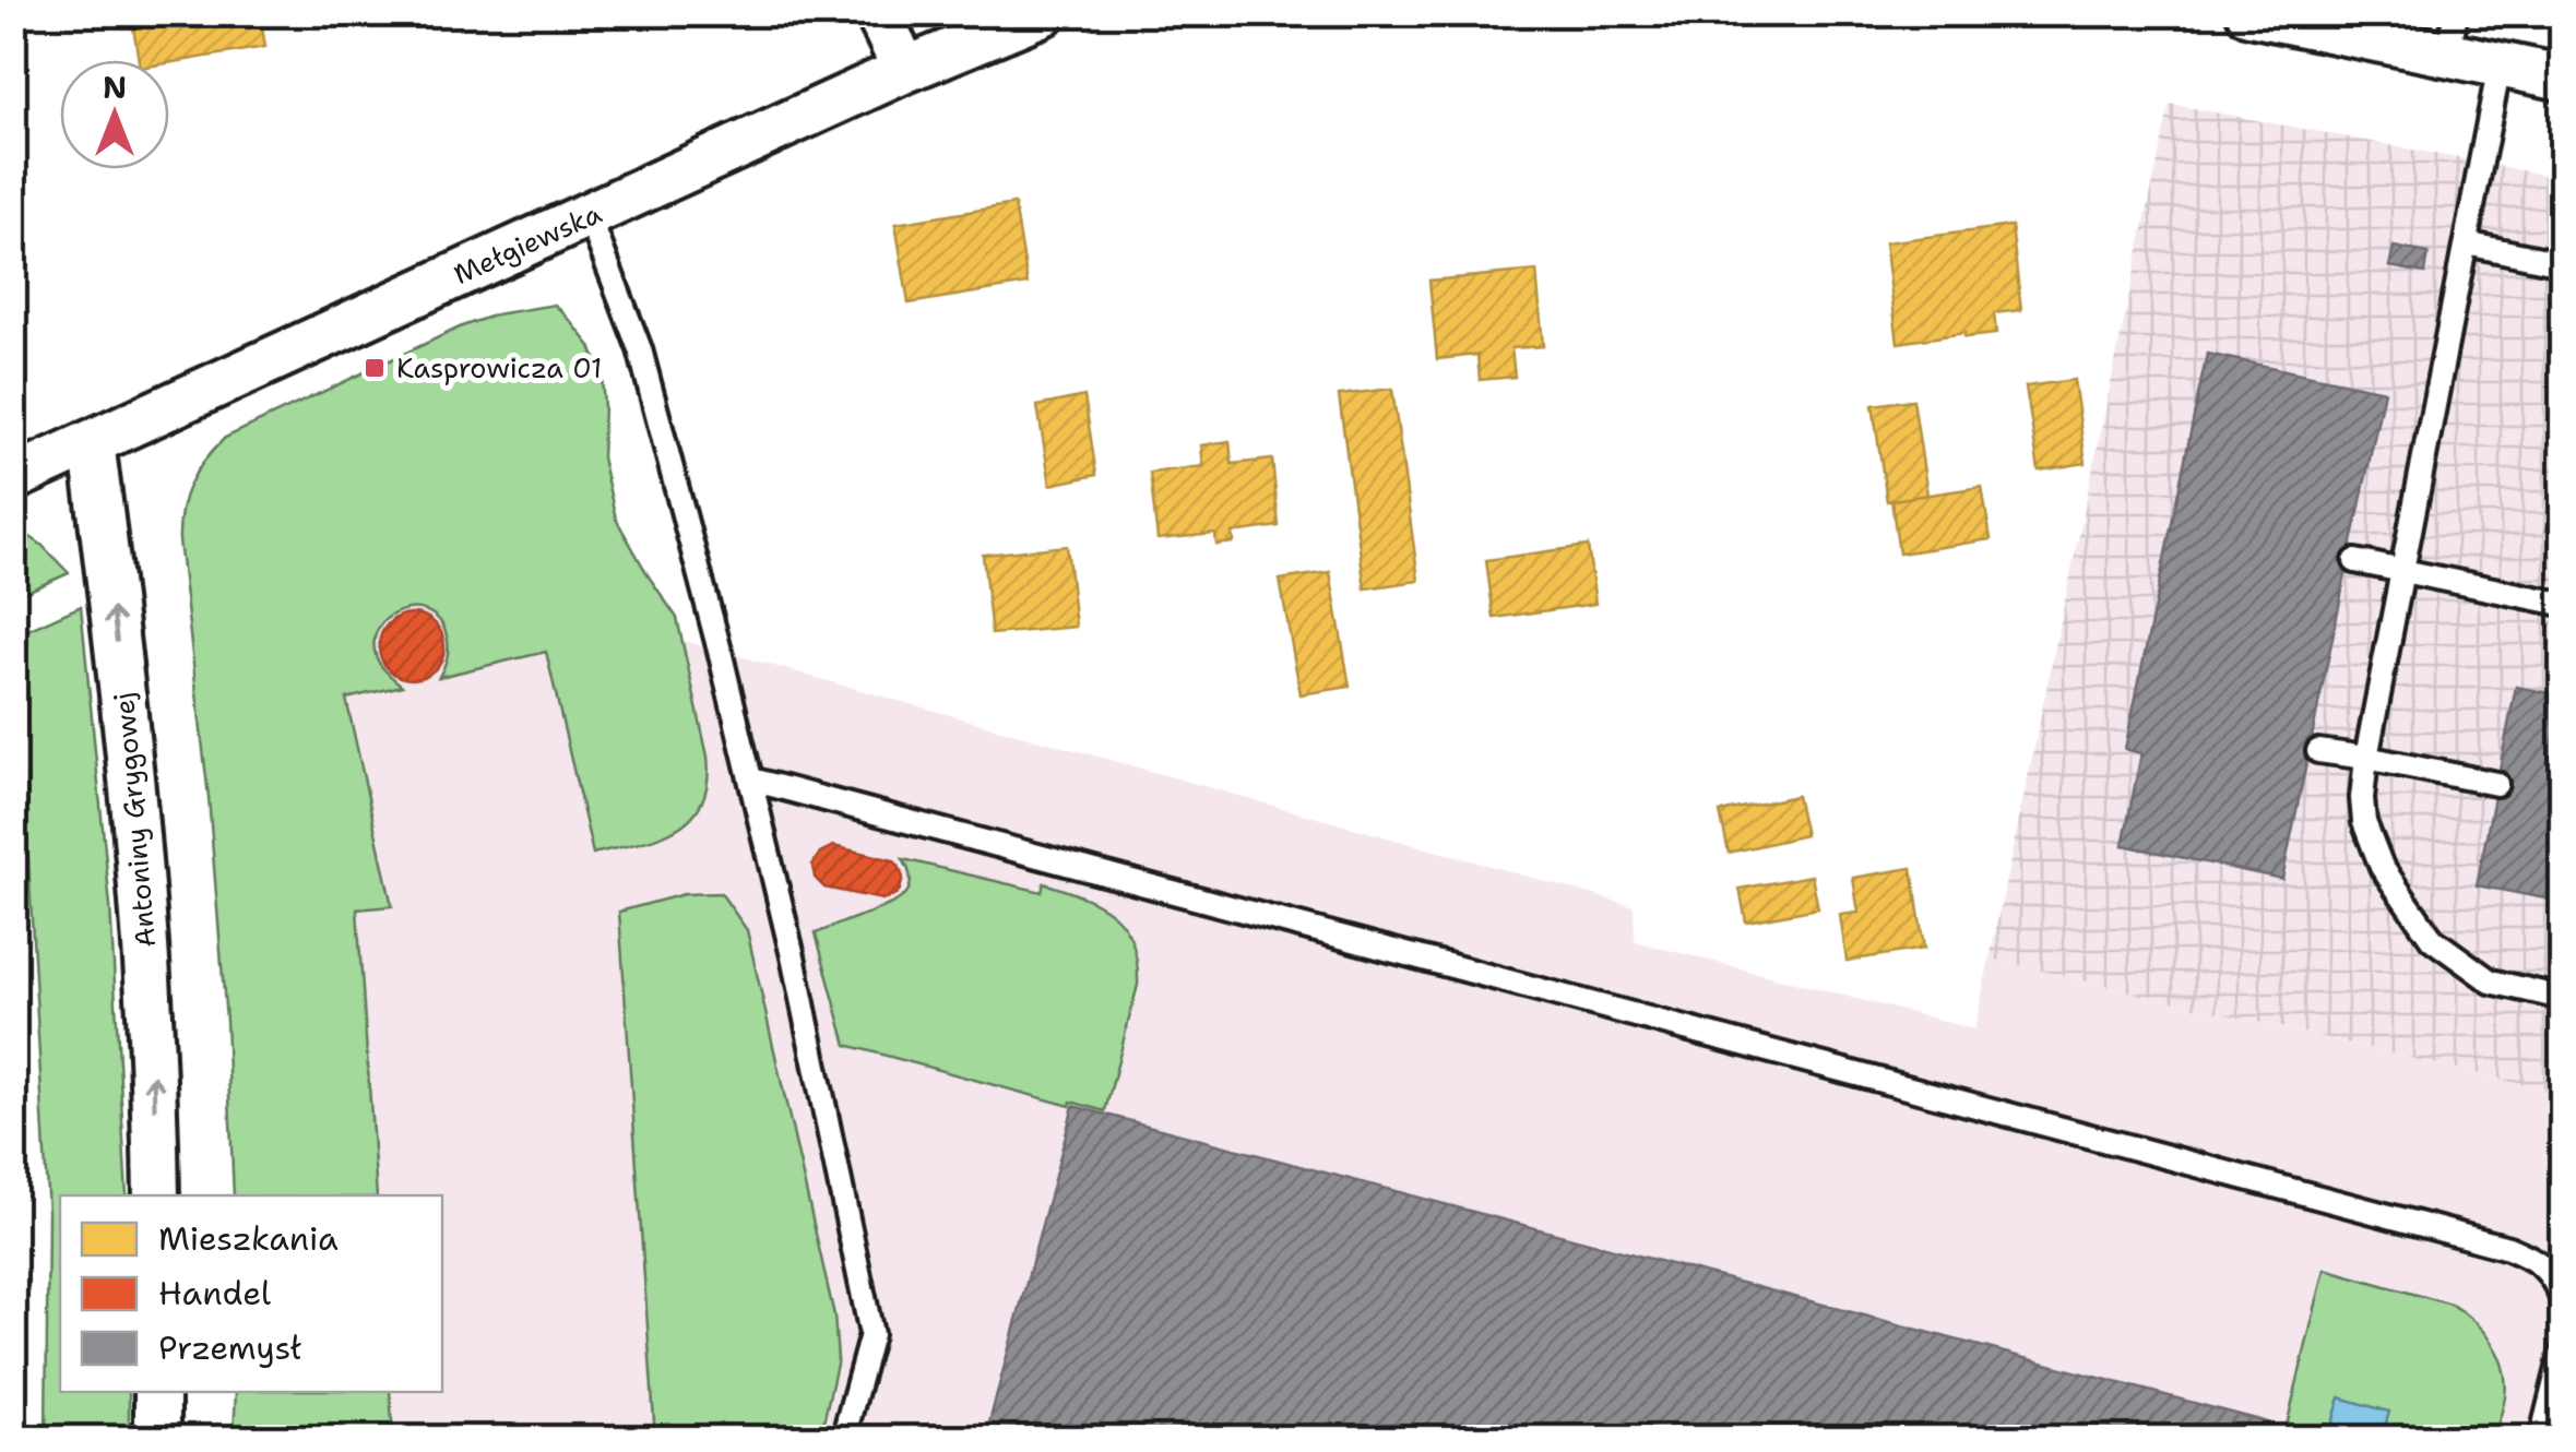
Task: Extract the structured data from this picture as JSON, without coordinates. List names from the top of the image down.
{
  "streets": {
    "street": ["Mełgiewska", "Antoniny Grygowej"]
  },
  "crossings": [
    ["Mełgiewska", "Antoniny Grygowej"]
  ],
  "one_way": ["Antoniny Grygowej"],
  "places": {
    "transit": ["Kasprowicza 01"]
  },
  "legend": ["Mieszkania", "Handel", "Przemysł"],
  "north": "top"
}
